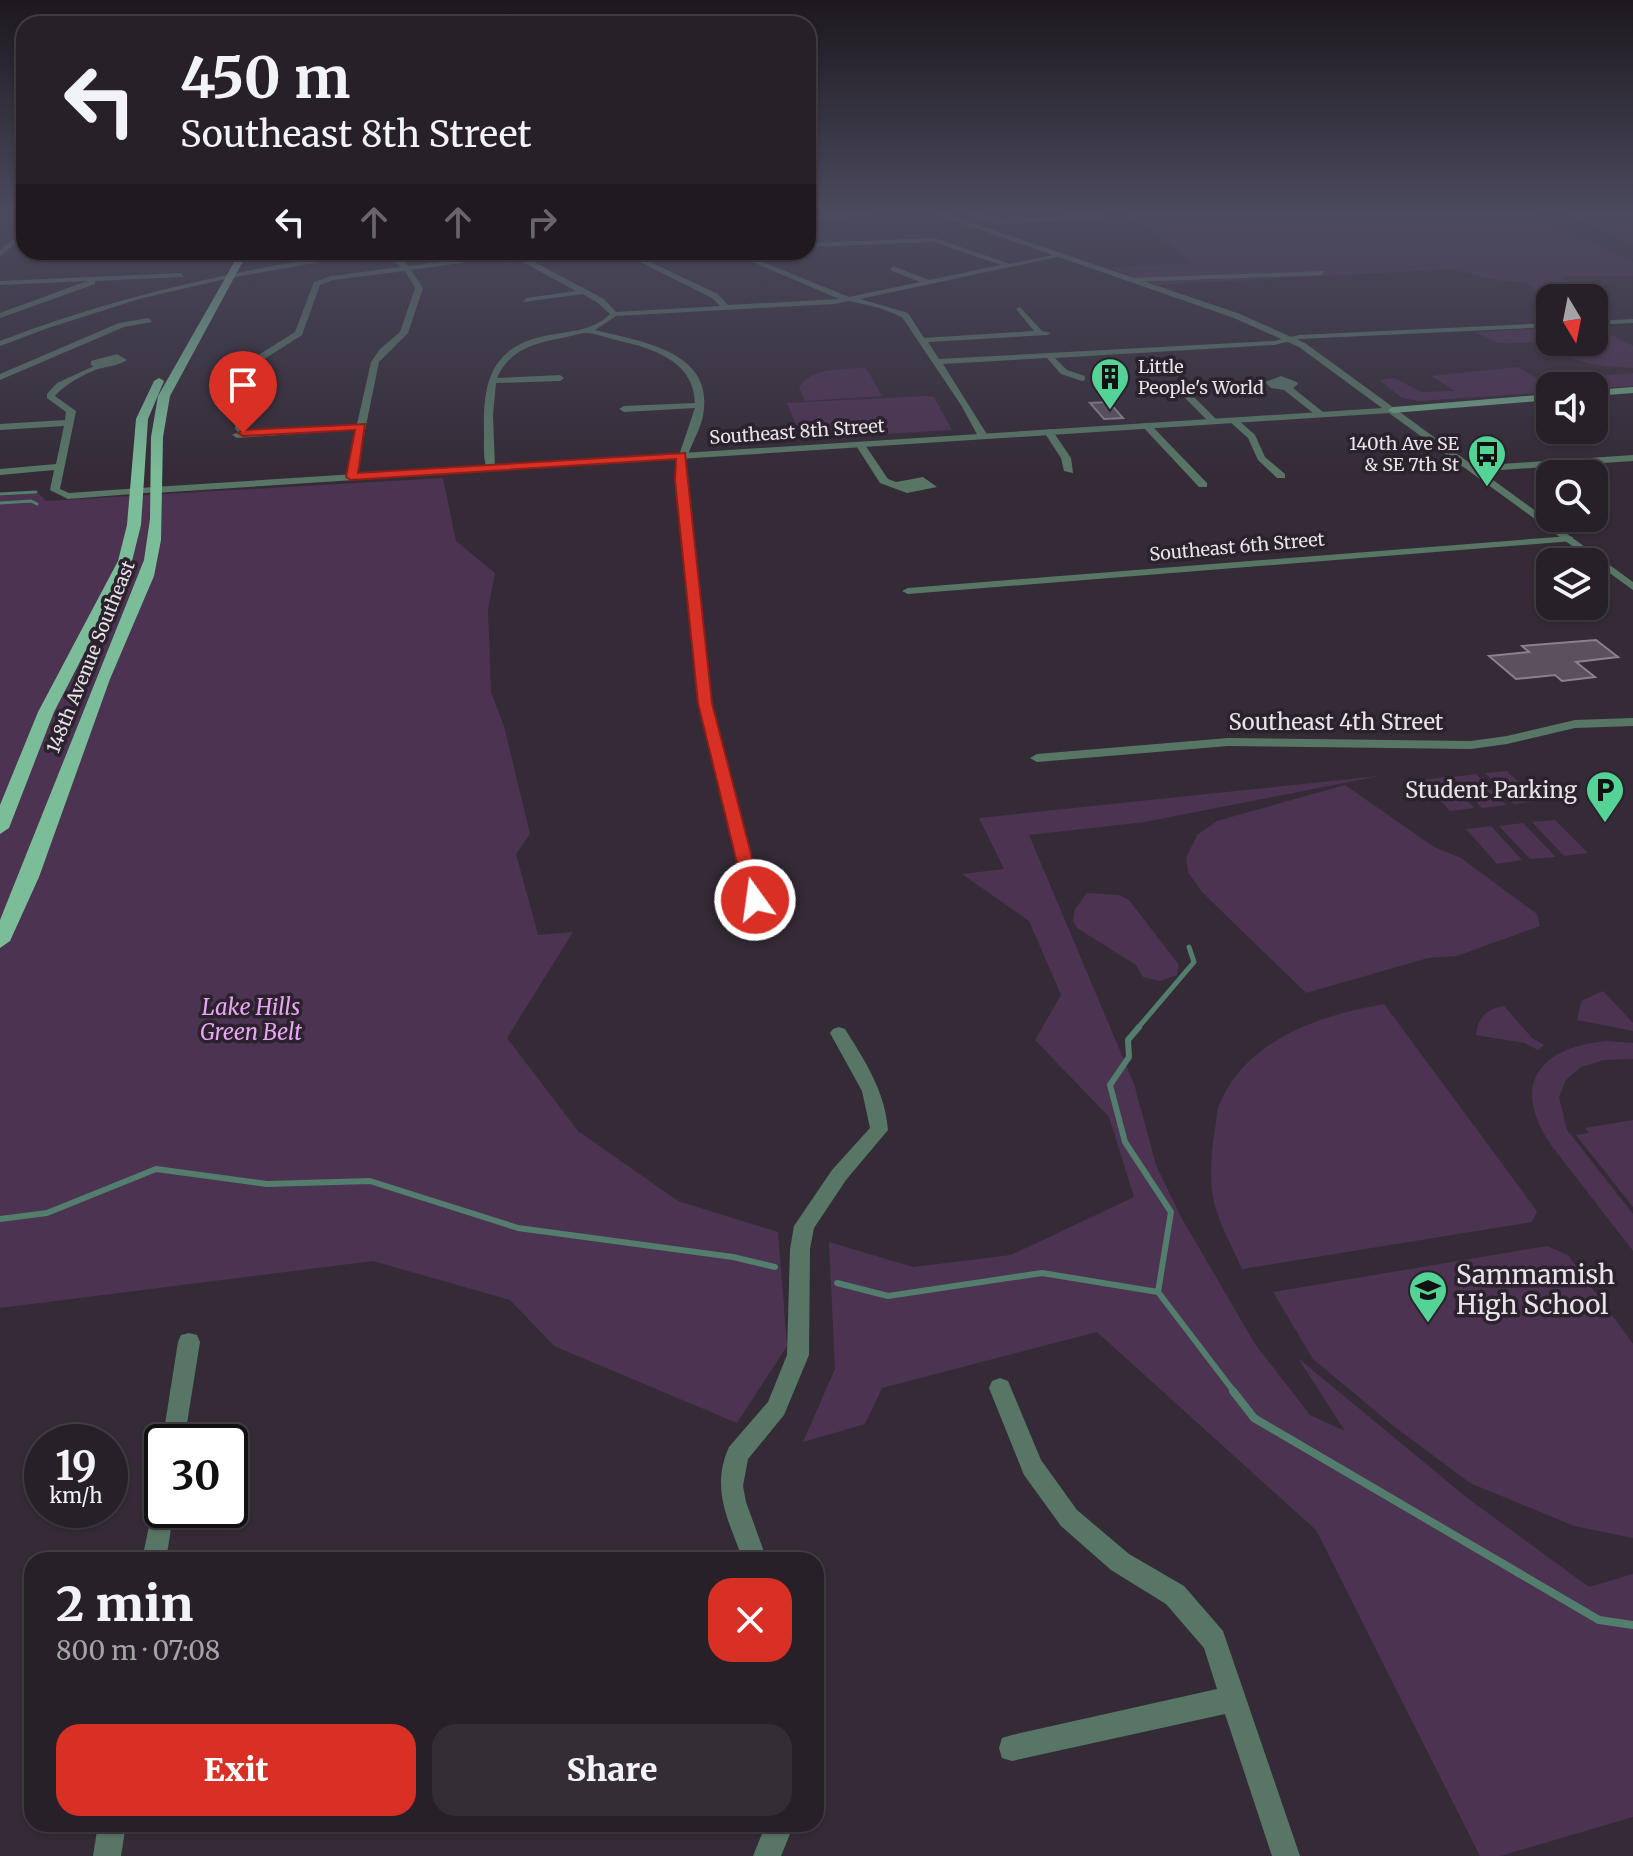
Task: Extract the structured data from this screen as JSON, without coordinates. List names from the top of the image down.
{
  "streets": {
    "main road": ["148th Avenue Southeast"],
    "street": ["Southeast 8th Street", "Southeast 6th Street", "Southeast 4th Street"]
  },
  "crossings": [
    ["Southeast 8th Street", "148th Avenue Southeast"]
  ],
  "parks": ["Lake Hills Green Belt"],
  "places": {
    "building": ["Little People's World"],
    "bus stop": ["140th Ave SE & SE 7th St"],
    "parking": ["Student Parking"],
    "school or university": ["Sammamish High School"]
  },
  "north": "bottom",
  "page": {
    "turn": ["450 m", "Southeast 8th Street"],
    "speed": "19 km/h",
    "limit": "30",
    "heading": ["2 min", "800 m · 07:08"],
    "buttons": ["Exit", "Share"]
  }
}
